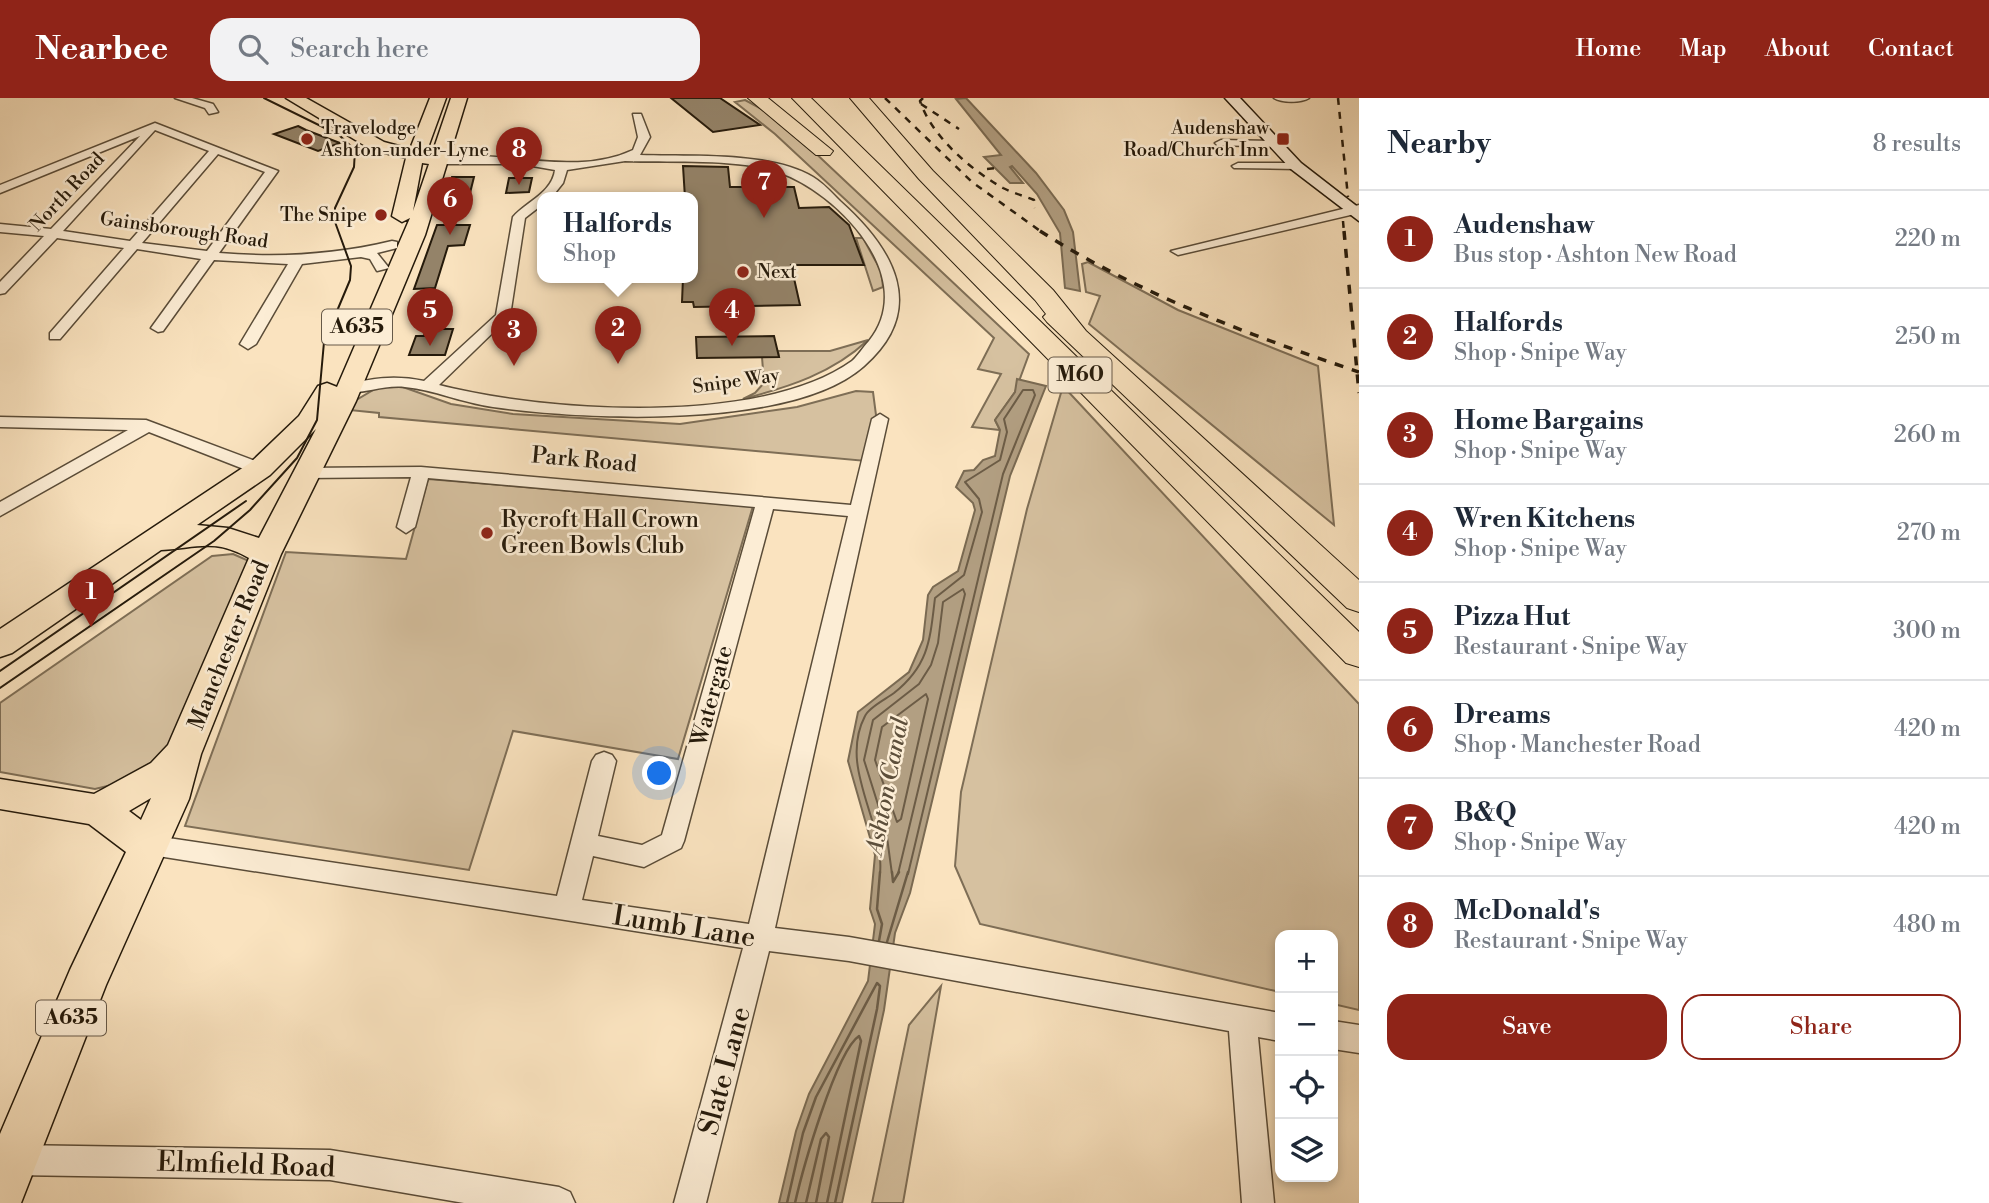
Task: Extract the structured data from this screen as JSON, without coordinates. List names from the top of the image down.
{
  "streets": {
    "highway": [
      "A635",
      "M60",
      "Manchester Road",
      "Lumb Lane"
    ],
    "street": [
      "North Road",
      "Gainsborough Road",
      "Snipe Way",
      "Park Road",
      "Watergate",
      "Slate Lane",
      "Elmfield Road"
    ]
  },
  "crossings": [
    ["North Road", "Gainsborough Road"],
    ["Gainsborough Road", "Manchester Road"],
    ["A635", "Manchester Road"],
    ["A635", "Lumb Lane"],
    ["Snipe Way", "Manchester Road"],
    ["Park Road", "Manchester Road"],
    ["Park Road", "Watergate"],
    ["Manchester Road", "Lumb Lane"],
    ["Manchester Road", "Elmfield Road"],
    ["Lumb Lane", "Slate Lane"]
  ],
  "water": ["Ashton Canal"],
  "places": {
    "other": [
      "Travelodge Ashton-under-Lyne",
      "The Snipe",
      "Next",
      "Rycroft Hall Crown Green Bowls Club"
    ],
    "transit": ["Audenshaw Road/Church Inn"]
  },
  "page": {
    "header": "Nearbee",
    "search": "Search here",
    "nav": [
      "Home",
      "Map",
      "About",
      "Contact"
    ],
    "heading": ["Nearby", "8 results"],
    "pins": [
      "8",
      "7",
      "6",
      "4",
      "5",
      "2",
      "3",
      "1"
    ],
    "list": [
      {
        "mark": "1",
        "name": "Audenshaw",
        "note": "Bus stop · Ashton New Road",
        "value": "220 m"
      },
      {
        "mark": "2",
        "name": "Halfords",
        "note": "Shop · Snipe Way",
        "value": "250 m"
      },
      {
        "mark": "3",
        "name": "Home Bargains",
        "note": "Shop · Snipe Way",
        "value": "260 m"
      },
      {
        "mark": "4",
        "name": "Wren Kitchens",
        "note": "Shop · Snipe Way",
        "value": "270 m"
      },
      {
        "mark": "5",
        "name": "Pizza Hut",
        "note": "Restaurant · Snipe Way",
        "value": "300 m"
      },
      {
        "mark": "6",
        "name": "Dreams",
        "note": "Shop · Manchester Road",
        "value": "420 m"
      },
      {
        "mark": "7",
        "name": "B&Q",
        "note": "Shop · Snipe Way",
        "value": "420 m"
      },
      {
        "mark": "8",
        "name": "McDonald's",
        "note": "Restaurant · Snipe Way",
        "value": "480 m"
      }
    ],
    "popup": ["Halfords", "Shop"],
    "map_buttons": ["+", "−"],
    "buttons": ["Save", "Share"]
  }
}
